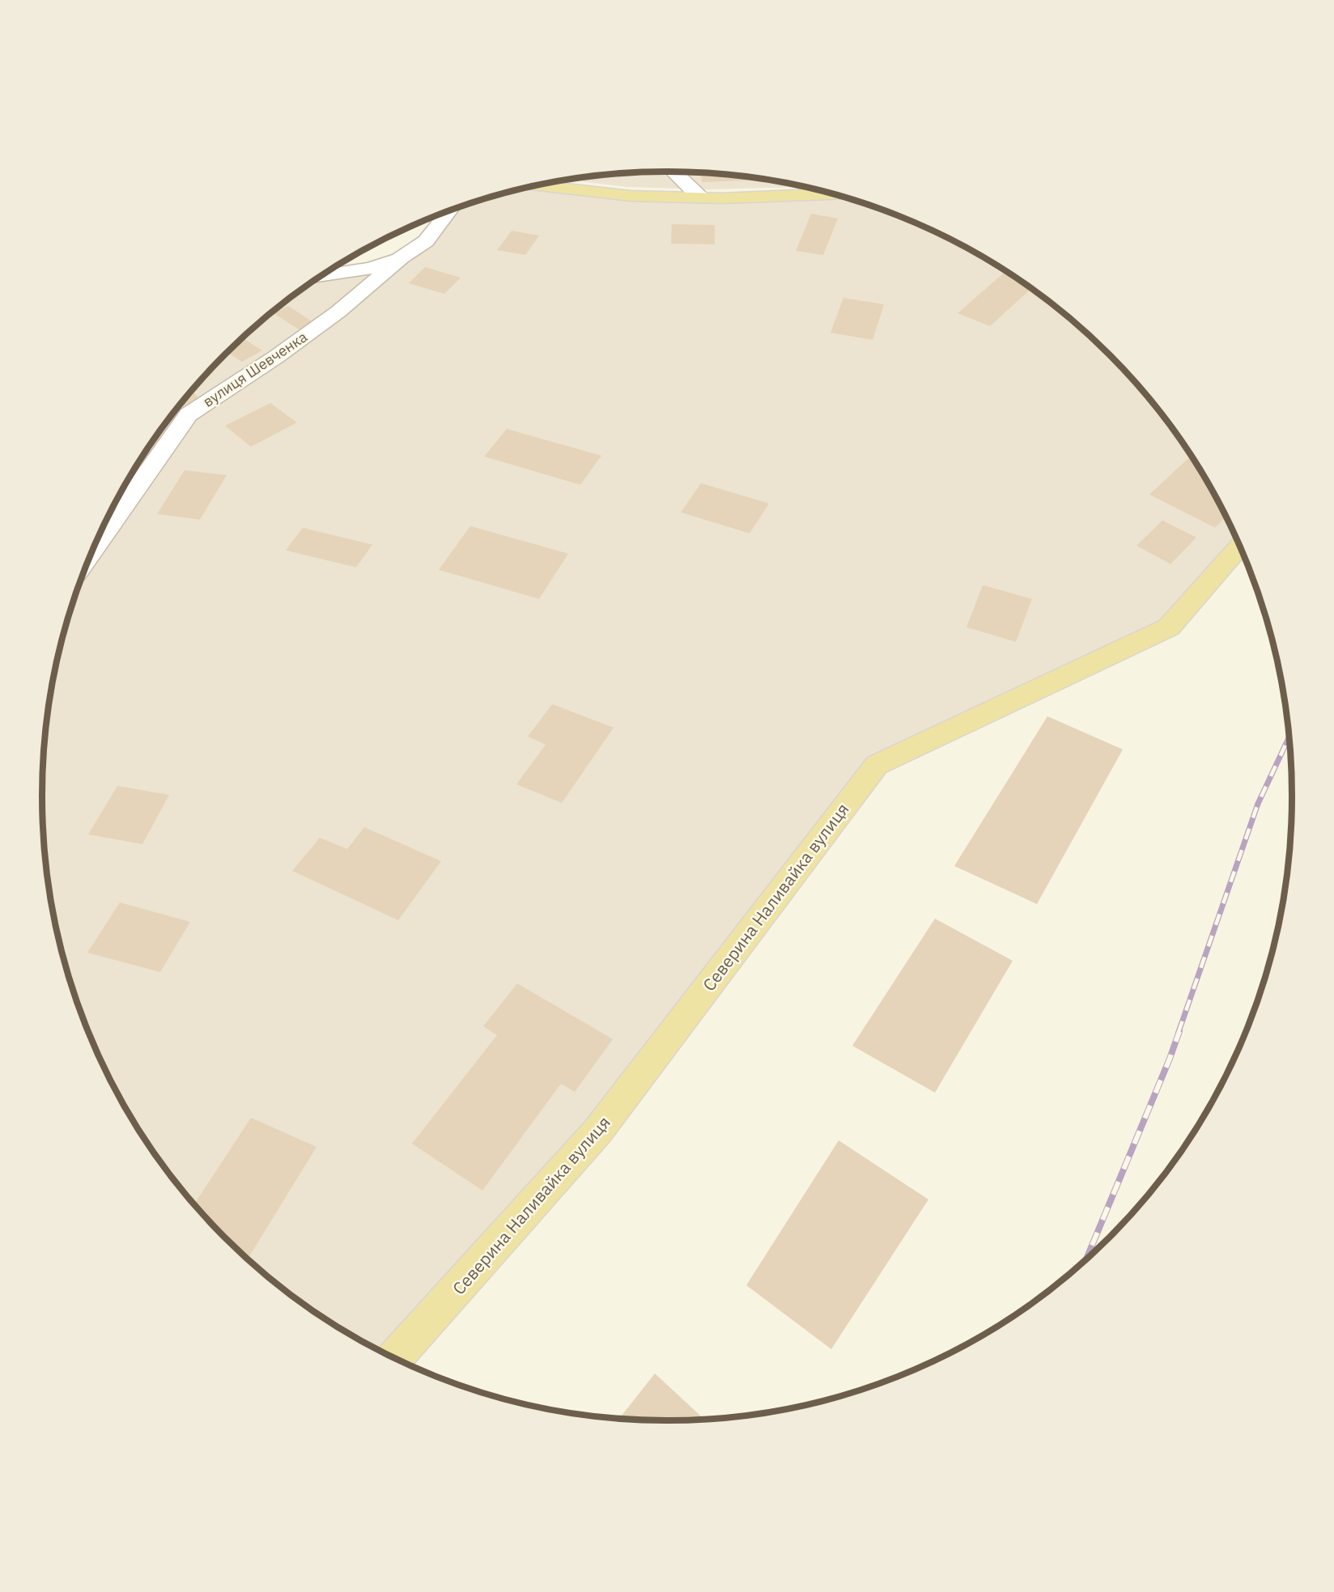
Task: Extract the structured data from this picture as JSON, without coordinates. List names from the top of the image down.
{
  "streets": {
    "main road": ["Северина Наливайка вулиця"],
    "street": ["вулиця Шевченка"]
  }
}
